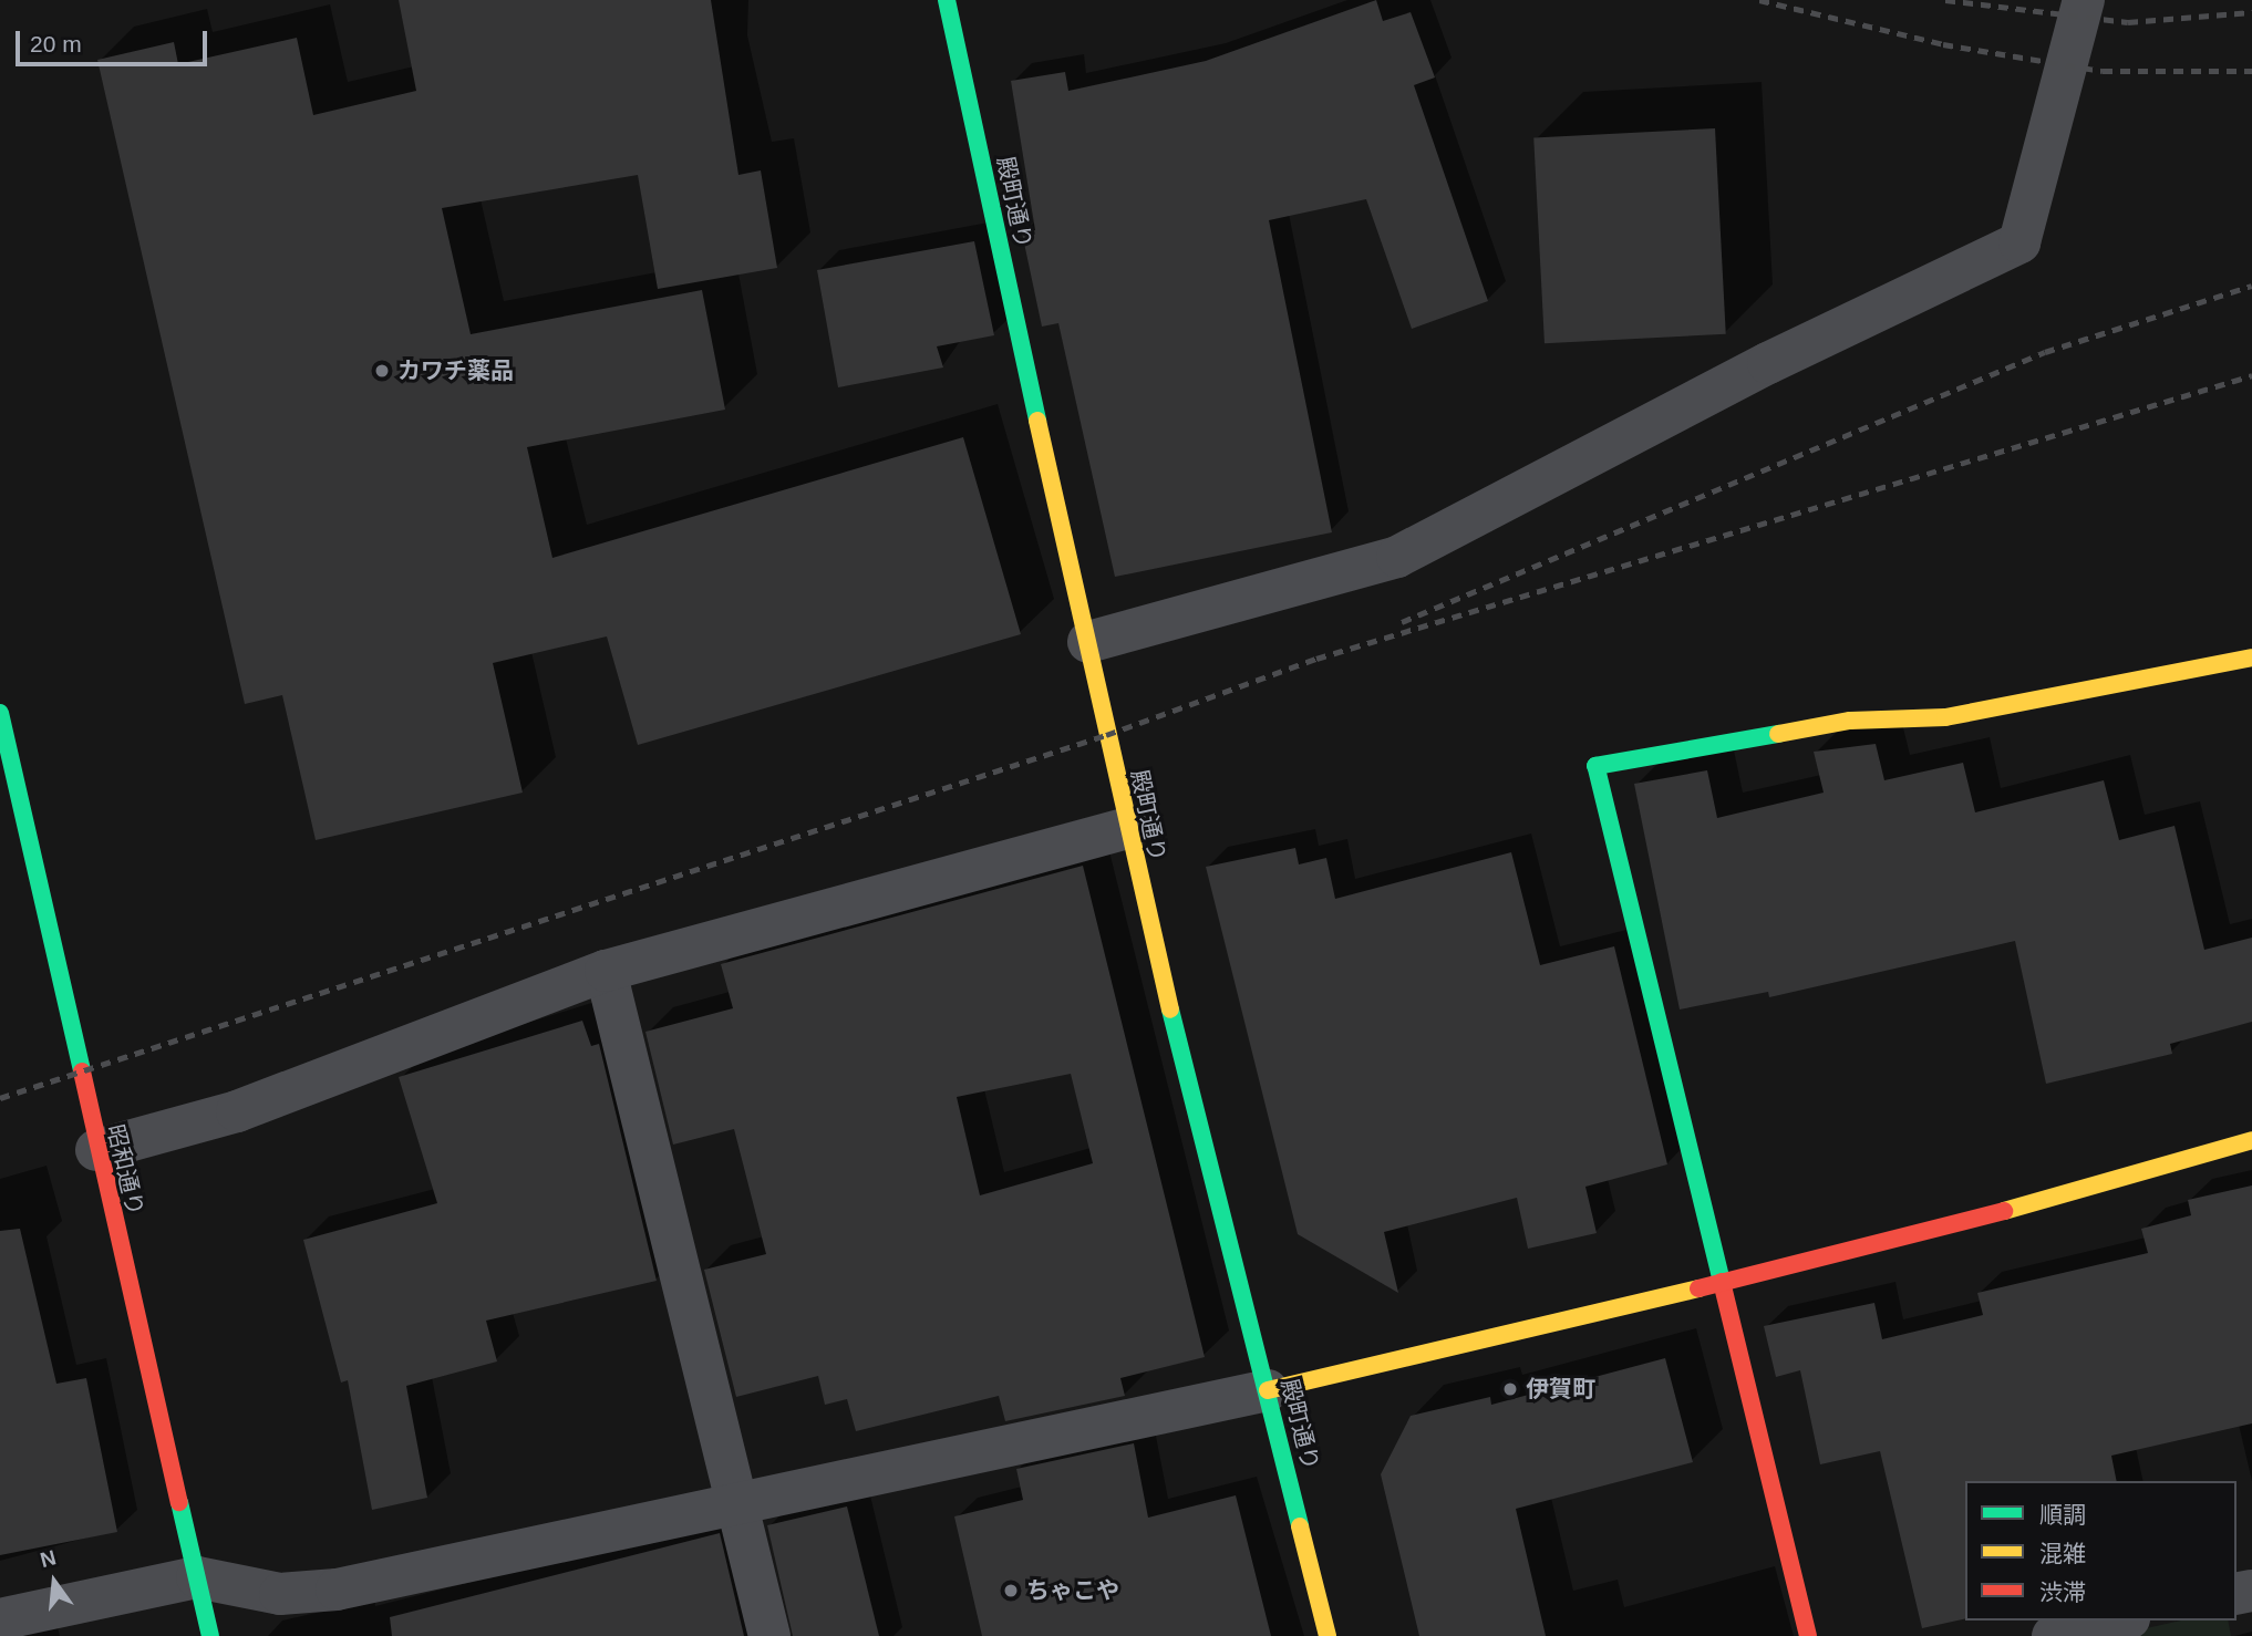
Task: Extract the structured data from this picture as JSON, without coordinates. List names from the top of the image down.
{
  "streets": {
    "street": ["殿町通り", "昭和通り"]
  },
  "places": ["カワチ薬品", "伊賀町", "ちゃこや"],
  "legend": ["順調", "混雑", "渋滞"],
  "scale_bar": "20 m",
  "north": "top"
}
